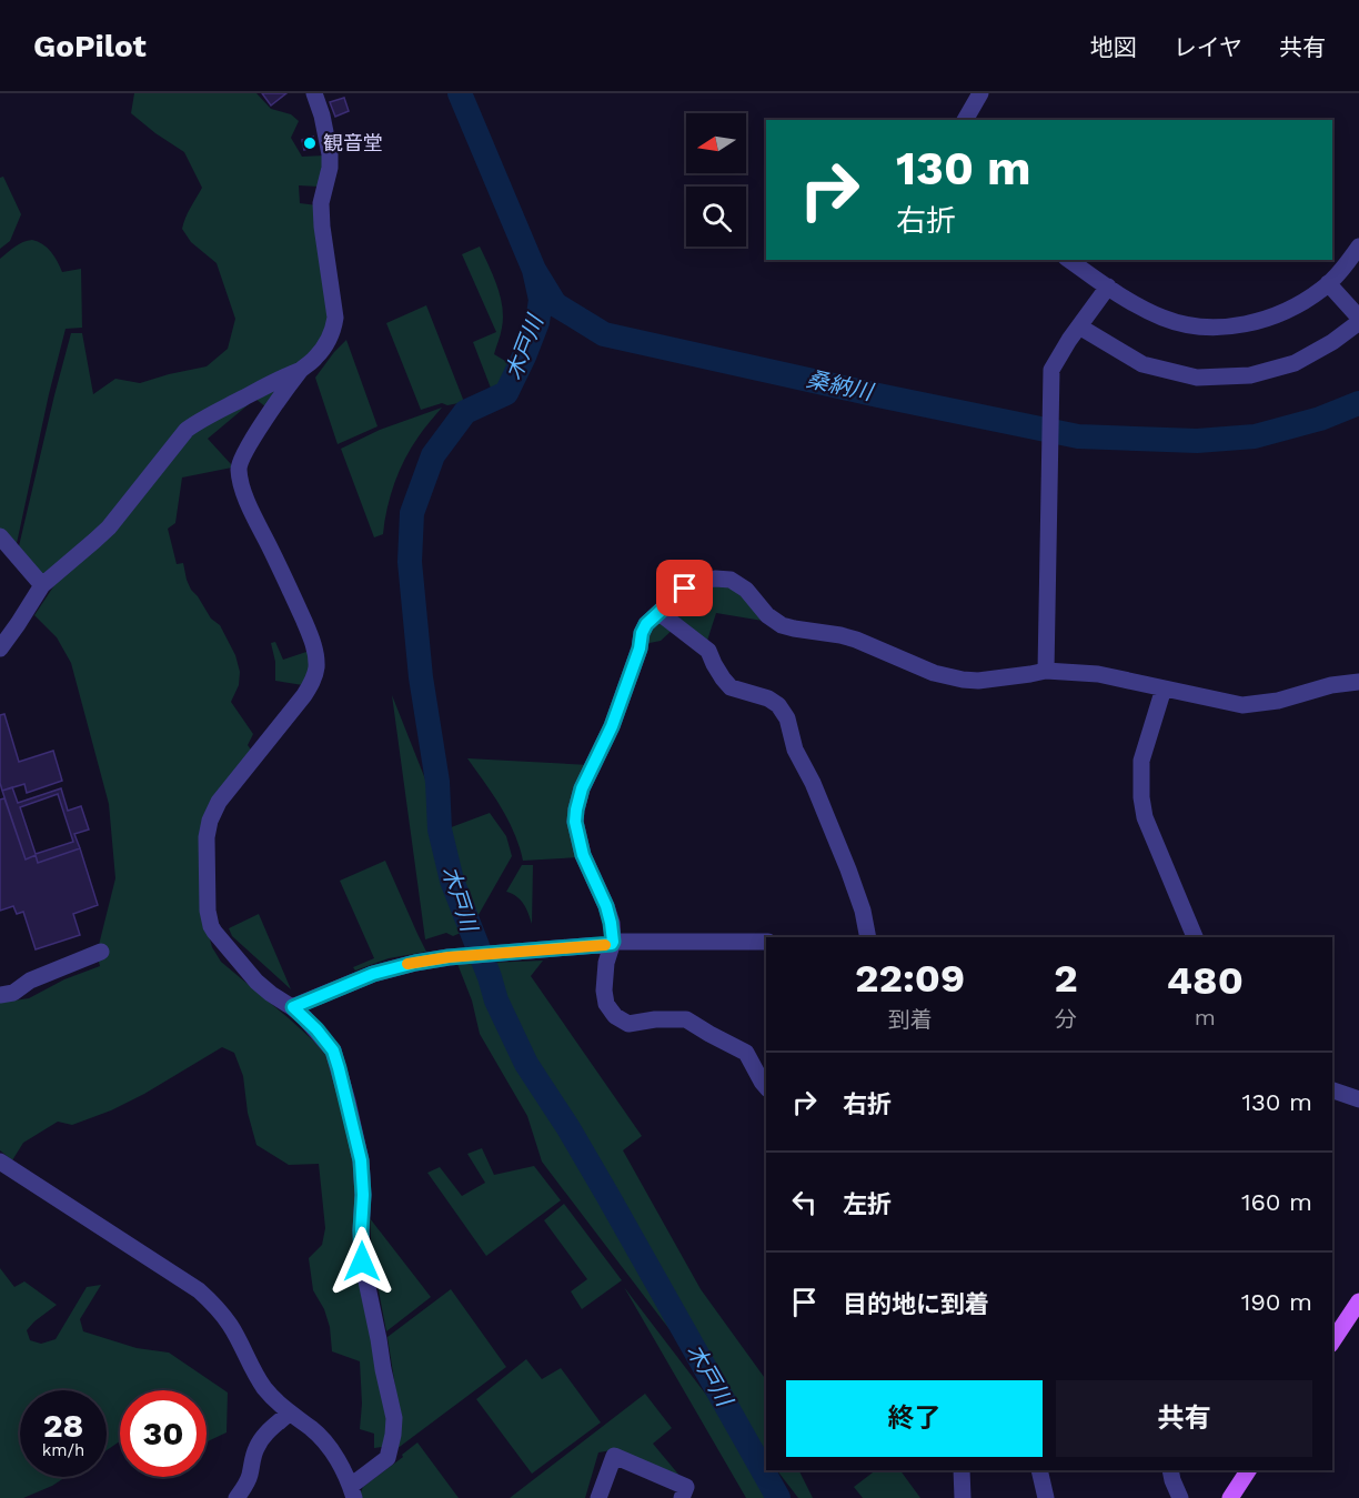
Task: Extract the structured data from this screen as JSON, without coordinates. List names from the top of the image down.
{
  "water": ["木戸川", "桑納川"],
  "places": ["観音堂"],
  "north": "left",
  "page": {
    "header": "GoPilot",
    "nav": ["地図", "レイヤ", "共有"],
    "turn": ["130 m", "右折"],
    "eta": [
      "22:09",
      "到着",
      "2",
      "分",
      "480",
      "m"
    ],
    "list": [
      {
        "name": "右折",
        "value": "130 m"
      },
      {
        "name": "左折",
        "value": "160 m"
      },
      {
        "name": "目的地に到着",
        "value": "190 m"
      }
    ],
    "buttons": ["終了", "共有"],
    "speed": "28 km/h",
    "limit": "30"
  }
}
